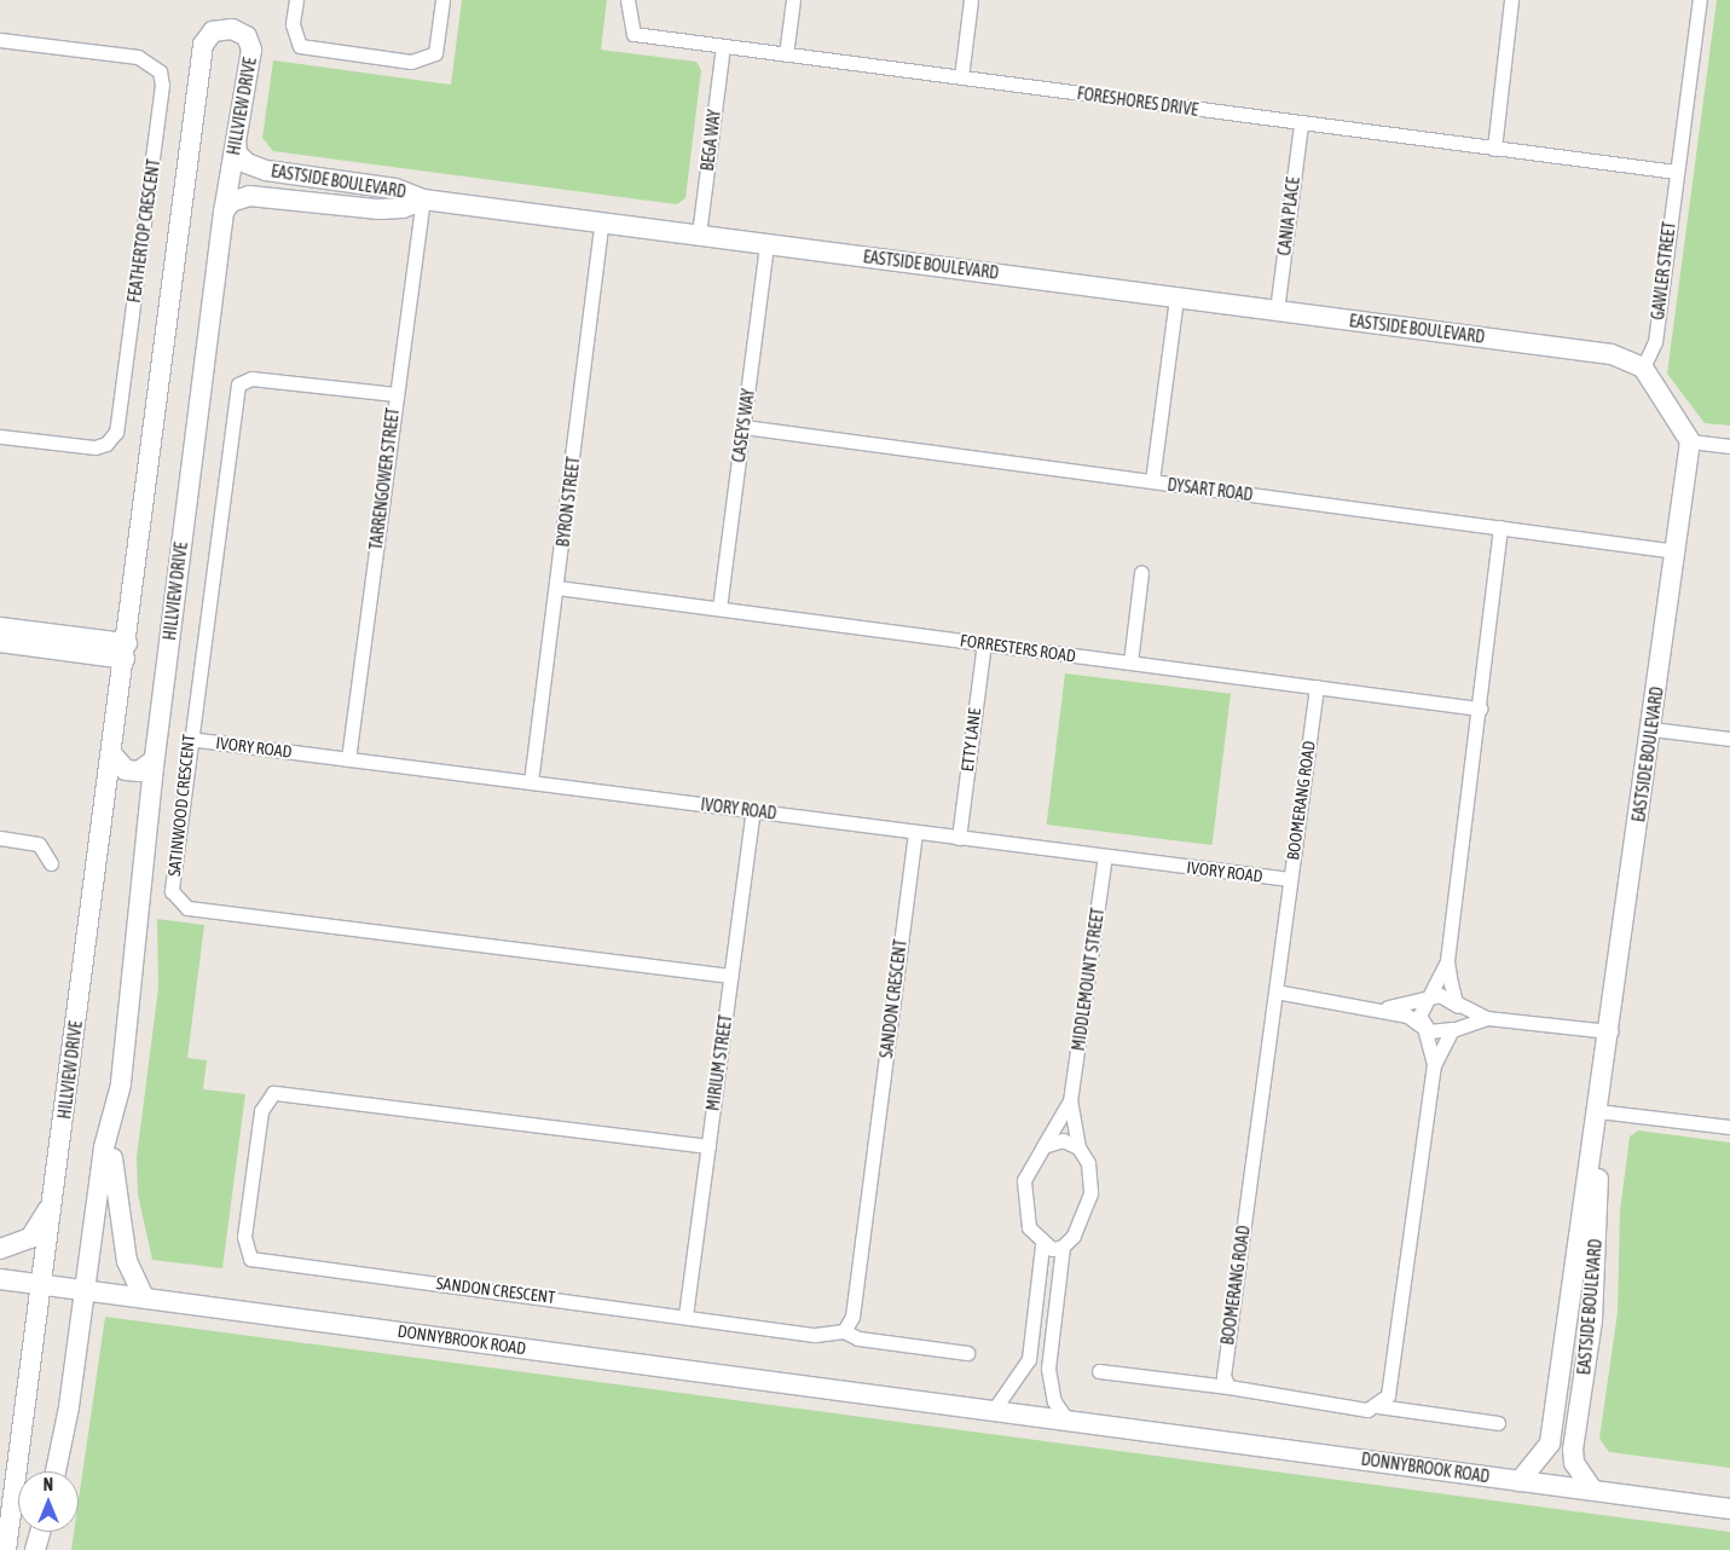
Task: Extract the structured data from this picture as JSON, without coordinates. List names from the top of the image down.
{
  "streets": {
    "street": [
      "FORESHORES DRIVE",
      "HILLVIEW DRIVE",
      "BEGA WAY",
      "EASTSIDE BOULEVARD",
      "CANIA PLACE",
      "FEATHERTOP CRESCENT",
      "GAWLER STREET",
      "CASEYS WAY",
      "TARRENGOWER STREET",
      "DYSART ROAD",
      "BYRON STREET",
      "FORRESTERS ROAD",
      "ETTY LANE",
      "IVORY ROAD",
      "BOOMERANG ROAD",
      "SATINWOOD CRESCENT",
      "MIDDLEMOUNT STREET",
      "SANDON CRESCENT",
      "MIRIUM STREET",
      "DONNYBROOK ROAD"
    ]
  },
  "crossings": [
    ["FORESHORES DRIVE", "BEGA WAY"],
    ["FORESHORES DRIVE", "CANIA PLACE"],
    ["FORESHORES DRIVE", "GAWLER STREET"],
    ["HILLVIEW DRIVE", "EASTSIDE BOULEVARD"],
    ["HILLVIEW DRIVE", "DONNYBROOK ROAD"],
    ["BEGA WAY", "EASTSIDE BOULEVARD"],
    ["EASTSIDE BOULEVARD", "CANIA PLACE"],
    ["EASTSIDE BOULEVARD", "GAWLER STREET"],
    ["EASTSIDE BOULEVARD", "CASEYS WAY"],
    ["EASTSIDE BOULEVARD", "TARRENGOWER STREET"],
    ["EASTSIDE BOULEVARD", "DYSART ROAD"],
    ["EASTSIDE BOULEVARD", "BYRON STREET"],
    ["EASTSIDE BOULEVARD", "DONNYBROOK ROAD"],
    ["CASEYS WAY", "DYSART ROAD"],
    ["CASEYS WAY", "FORRESTERS ROAD"],
    ["TARRENGOWER STREET", "IVORY ROAD"],
    ["TARRENGOWER STREET", "SATINWOOD CRESCENT"],
    ["BYRON STREET", "FORRESTERS ROAD"],
    ["BYRON STREET", "IVORY ROAD"],
    ["FORRESTERS ROAD", "ETTY LANE"],
    ["FORRESTERS ROAD", "BOOMERANG ROAD"],
    ["ETTY LANE", "IVORY ROAD"],
    ["IVORY ROAD", "BOOMERANG ROAD"],
    ["IVORY ROAD", "SATINWOOD CRESCENT"],
    ["IVORY ROAD", "MIDDLEMOUNT STREET"],
    ["IVORY ROAD", "SANDON CRESCENT"],
    ["IVORY ROAD", "MIRIUM STREET"],
    ["SATINWOOD CRESCENT", "MIRIUM STREET"],
    ["SANDON CRESCENT", "MIRIUM STREET"]
  ],
  "north": "top"
}
